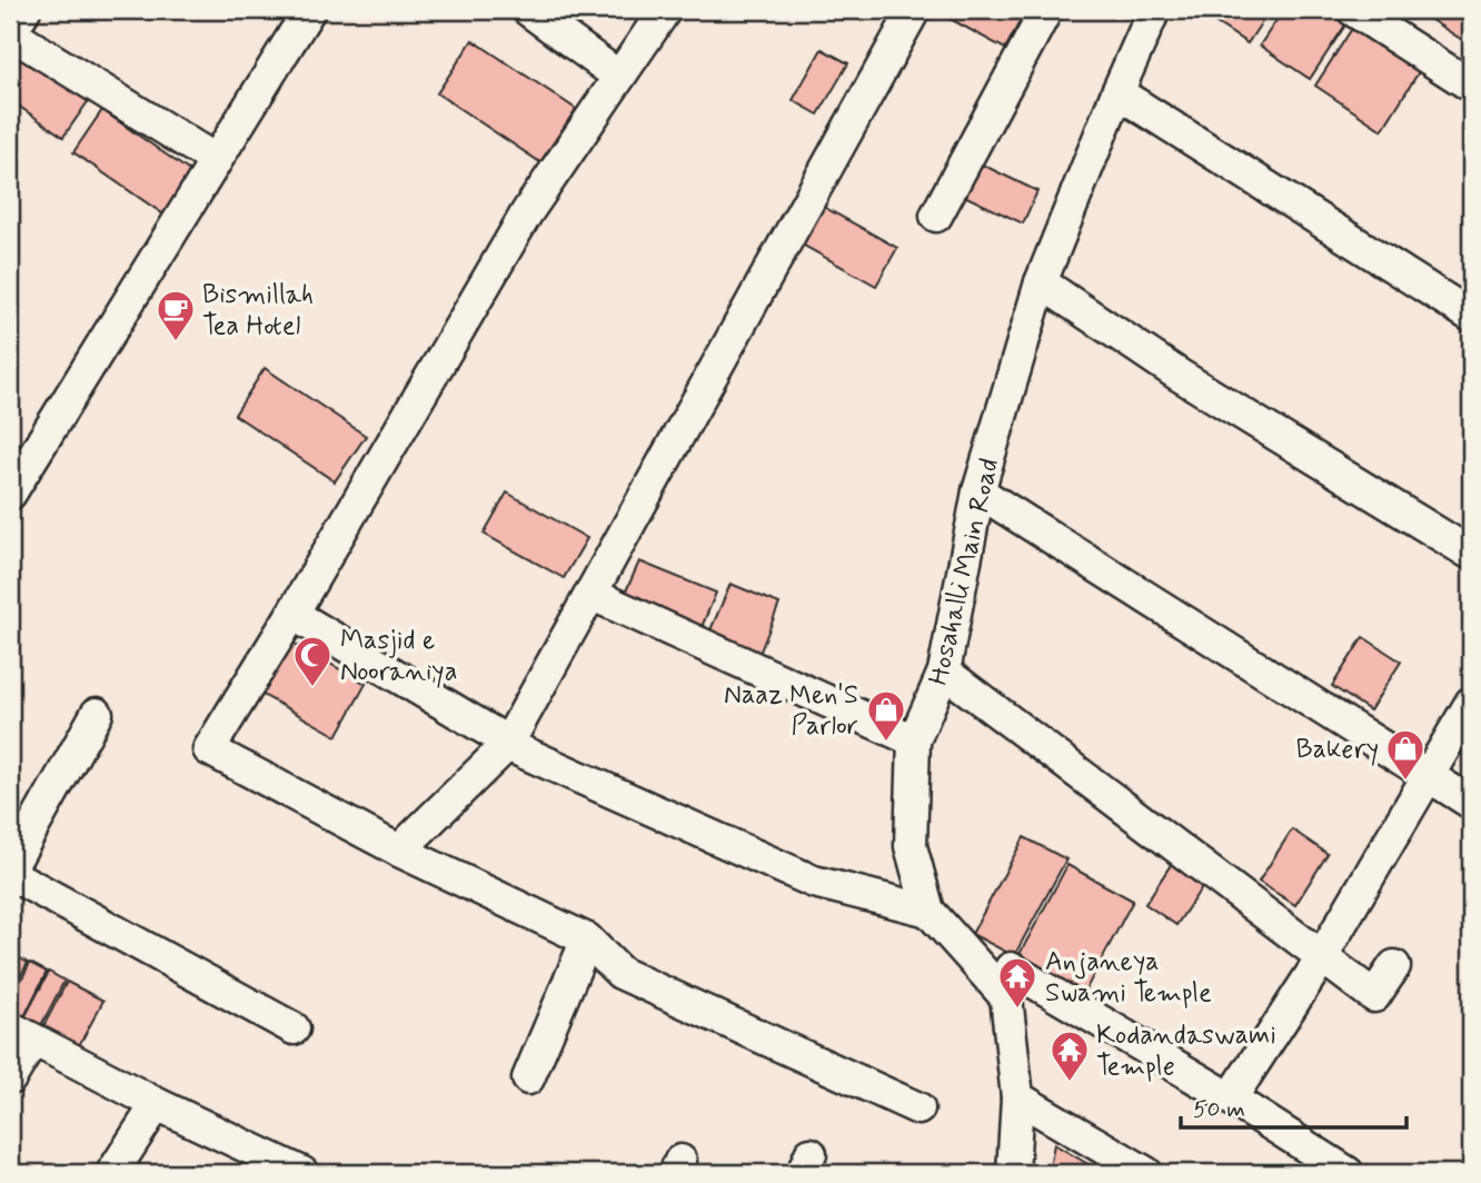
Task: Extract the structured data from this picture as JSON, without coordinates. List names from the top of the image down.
{
  "streets": {
    "street": ["Hosahalli Main Road"]
  },
  "places": {
    "cafe": ["Bismillah Tea Hotel"],
    "mosque": ["Masjid e Nooraniya"],
    "shop": ["Naaz Men'S Parlor", "Bakery"],
    "temple": ["Anjaneya Swami Temple", "Kodandaswami Temple"]
  },
  "scale_bar": "50 m"
}
